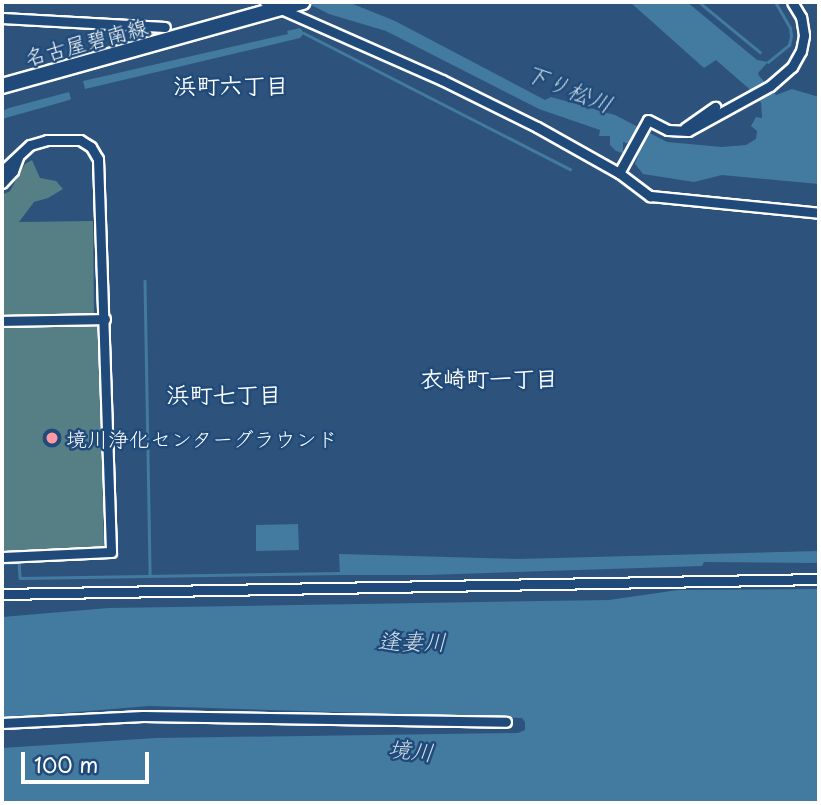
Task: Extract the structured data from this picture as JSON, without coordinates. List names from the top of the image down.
{
  "streets": {
    "main road": ["名古屋碧南線"]
  },
  "districts": ["浜町六丁目", "衣崎町一丁目", "浜町七丁目"],
  "water": ["下り松川", "逢妻川", "境川"],
  "places": ["境川浄化センターグラウンド"],
  "scale_bar": "100 m"
}
